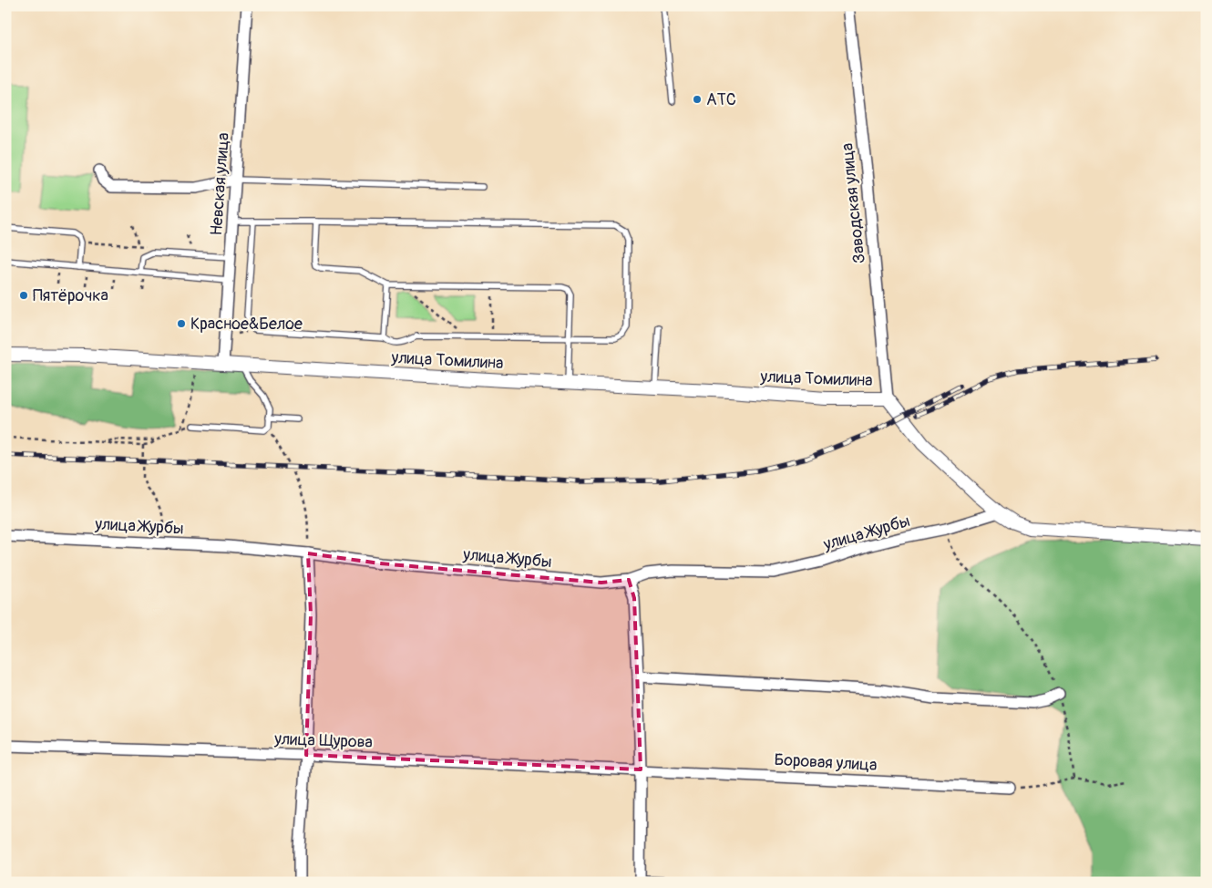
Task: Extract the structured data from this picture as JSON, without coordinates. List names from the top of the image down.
{
  "streets": {
    "street": [
      "Невская улица",
      "Заводская улица",
      "улица Томилина",
      "улица Журбы",
      "улица Щурова",
      "Боровая улица"
    ]
  },
  "crossings": [
    ["Невская улица", "улица Томилина"],
    ["Заводская улица", "улица Томилина"],
    ["улица Щурова", "Боровая улица"]
  ],
  "places": ["АТС", "Пятёрочка", "Красное&Белое"]
}
